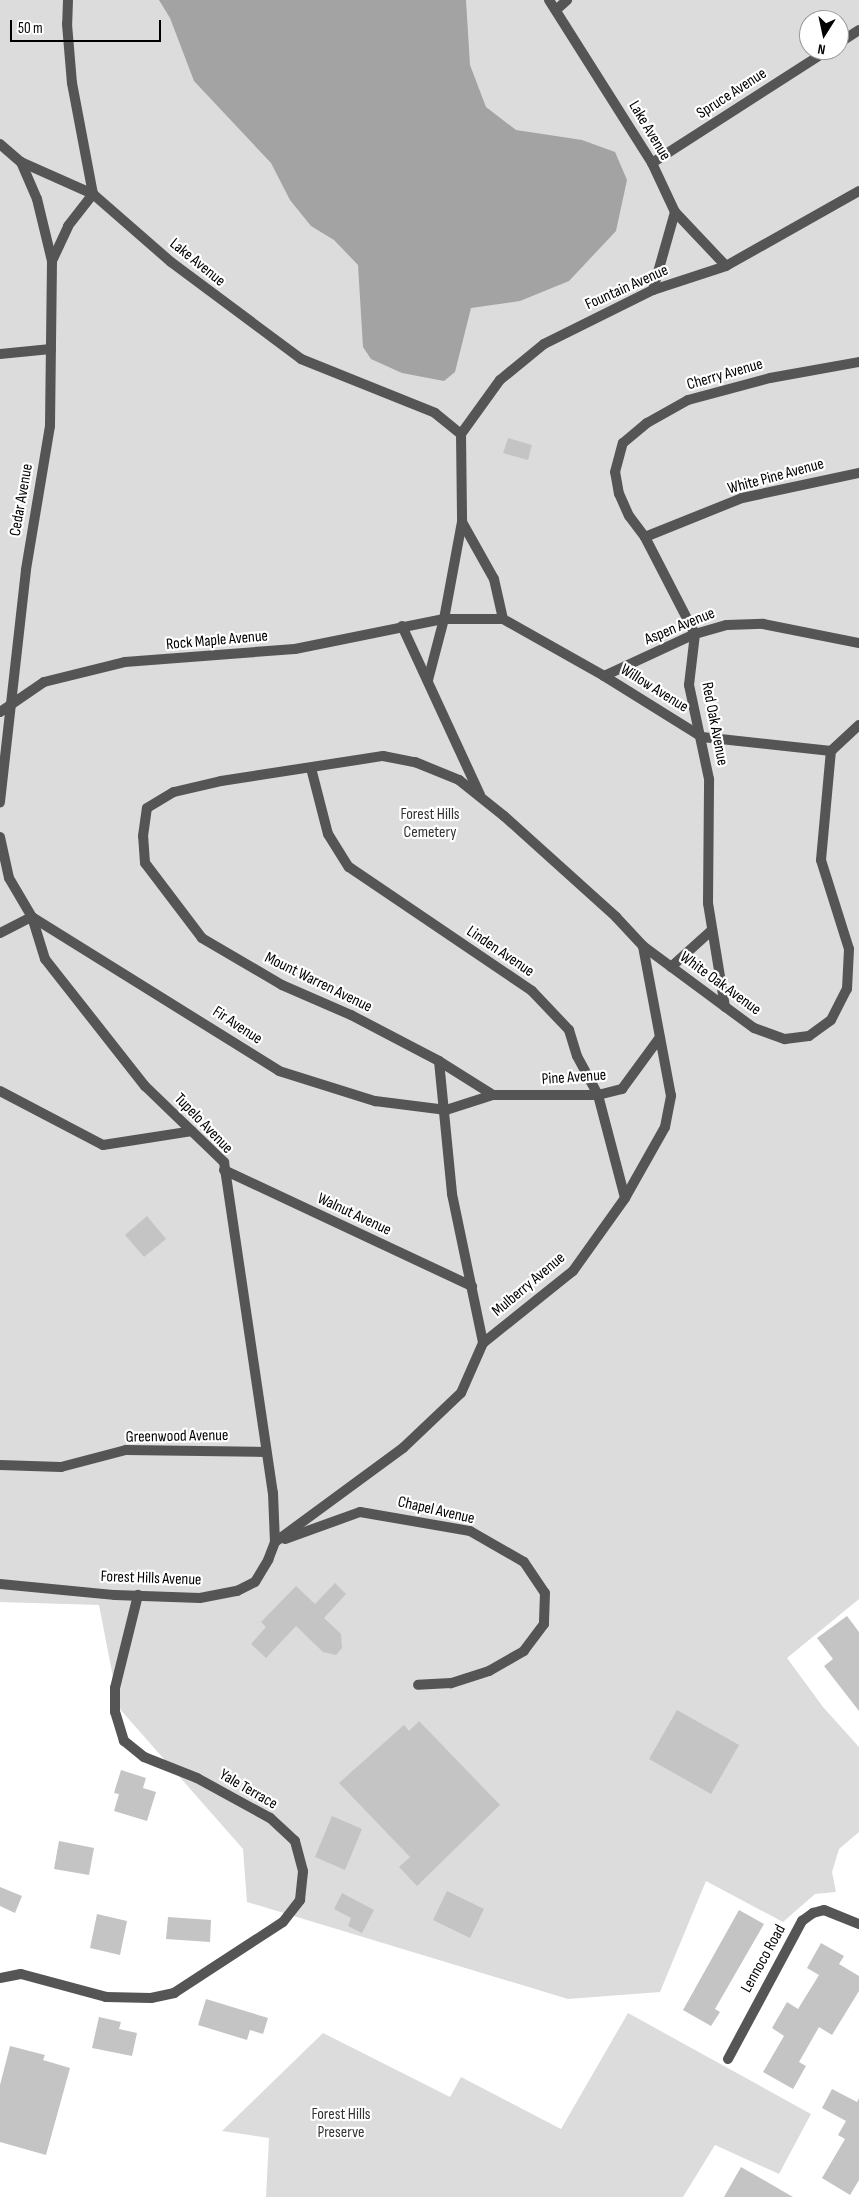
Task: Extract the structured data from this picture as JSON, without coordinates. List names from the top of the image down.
{
  "streets": {
    "street": [
      "Spruce Avenue",
      "Lake Avenue",
      "Fountain Avenue",
      "Cherry Avenue",
      "White Pine Avenue",
      "Cedar Avenue",
      "Aspen Avenue",
      "Rock Maple Avenue",
      "Willow Avenue",
      "Red Oak Avenue",
      "Linden Avenue",
      "Mount Warren Avenue",
      "White Oak Avenue",
      "Fir Avenue",
      "Pine Avenue",
      "Tupelo Avenue",
      "Walnut Avenue",
      "Mulberry Avenue",
      "Greenwood Avenue",
      "Chapel Avenue",
      "Forest Hills Avenue",
      "Yale Terrace",
      "Lennoco Road"
    ]
  },
  "crossings": [
    ["Spruce Avenue", "Lake Avenue"],
    ["Lake Avenue", "Fountain Avenue"],
    ["Cherry Avenue", "White Pine Avenue"],
    ["Cedar Avenue", "Rock Maple Avenue"],
    ["Aspen Avenue", "Willow Avenue"],
    ["Aspen Avenue", "Red Oak Avenue"],
    ["Rock Maple Avenue", "Willow Avenue"],
    ["Rock Maple Avenue", "White Oak Avenue"],
    ["Willow Avenue", "Red Oak Avenue"],
    ["Willow Avenue", "White Oak Avenue"],
    ["Red Oak Avenue", "White Oak Avenue"],
    ["Linden Avenue", "Mount Warren Avenue"],
    ["Linden Avenue", "Pine Avenue"],
    ["Linden Avenue", "Mulberry Avenue"],
    ["Mount Warren Avenue", "White Oak Avenue"],
    ["White Oak Avenue", "Mulberry Avenue"],
    ["Fir Avenue", "Pine Avenue"],
    ["Fir Avenue", "Tupelo Avenue"],
    ["Pine Avenue", "Mulberry Avenue"],
    ["Tupelo Avenue", "Walnut Avenue"],
    ["Tupelo Avenue", "Mulberry Avenue"],
    ["Tupelo Avenue", "Greenwood Avenue"],
    ["Tupelo Avenue", "Chapel Avenue"],
    ["Tupelo Avenue", "Forest Hills Avenue"],
    ["Mulberry Avenue", "Chapel Avenue"],
    ["Mulberry Avenue", "Forest Hills Avenue"],
    ["Chapel Avenue", "Forest Hills Avenue"],
    ["Forest Hills Avenue", "Yale Terrace"]
  ],
  "parks": ["Forest Hills Cemetery", "Forest Hills Preserve"],
  "scale_bar": "50 m",
  "north": "bottom"
}
